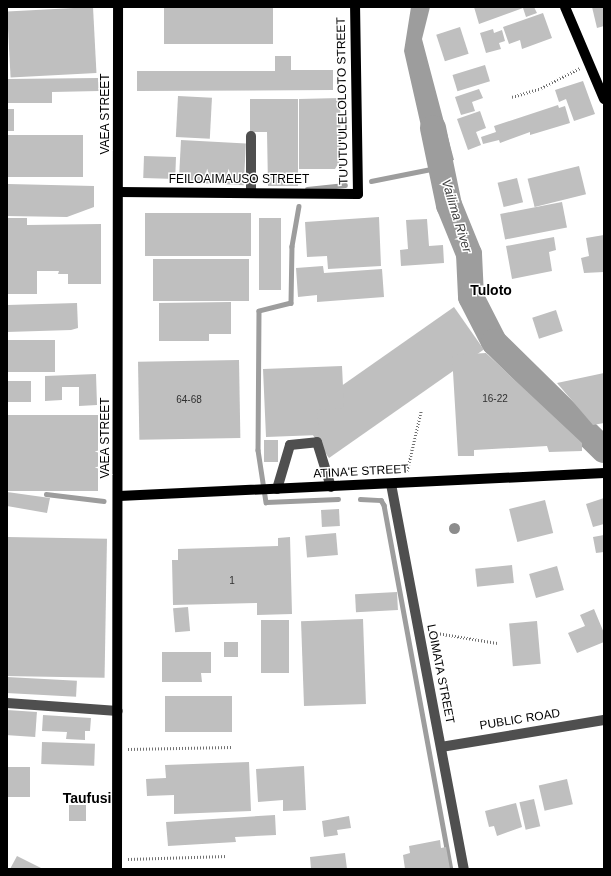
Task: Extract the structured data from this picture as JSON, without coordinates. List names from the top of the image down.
{
  "streets": {
    "main road": [
      "TU'UTU'ULELOLOTO STREET",
      "VAEA STREET",
      "FEILOAIMAUSO STREET",
      "ATINA'E STREET"
    ],
    "street": ["LOIMATA STREET", "PUBLIC ROAD"]
  },
  "crossings": [
    ["TU'UTU'ULELOLOTO STREET", "FEILOAIMAUSO STREET"],
    ["VAEA STREET", "FEILOAIMAUSO STREET"],
    ["VAEA STREET", "ATINA'E STREET"],
    ["ATINA'E STREET", "LOIMATA STREET"],
    ["LOIMATA STREET", "PUBLIC ROAD"]
  ],
  "districts": ["Tuloto", "Taufusi"],
  "water": ["Vailima River"],
  "house_numbers": ["16-22", "64-68", "1"]
}
